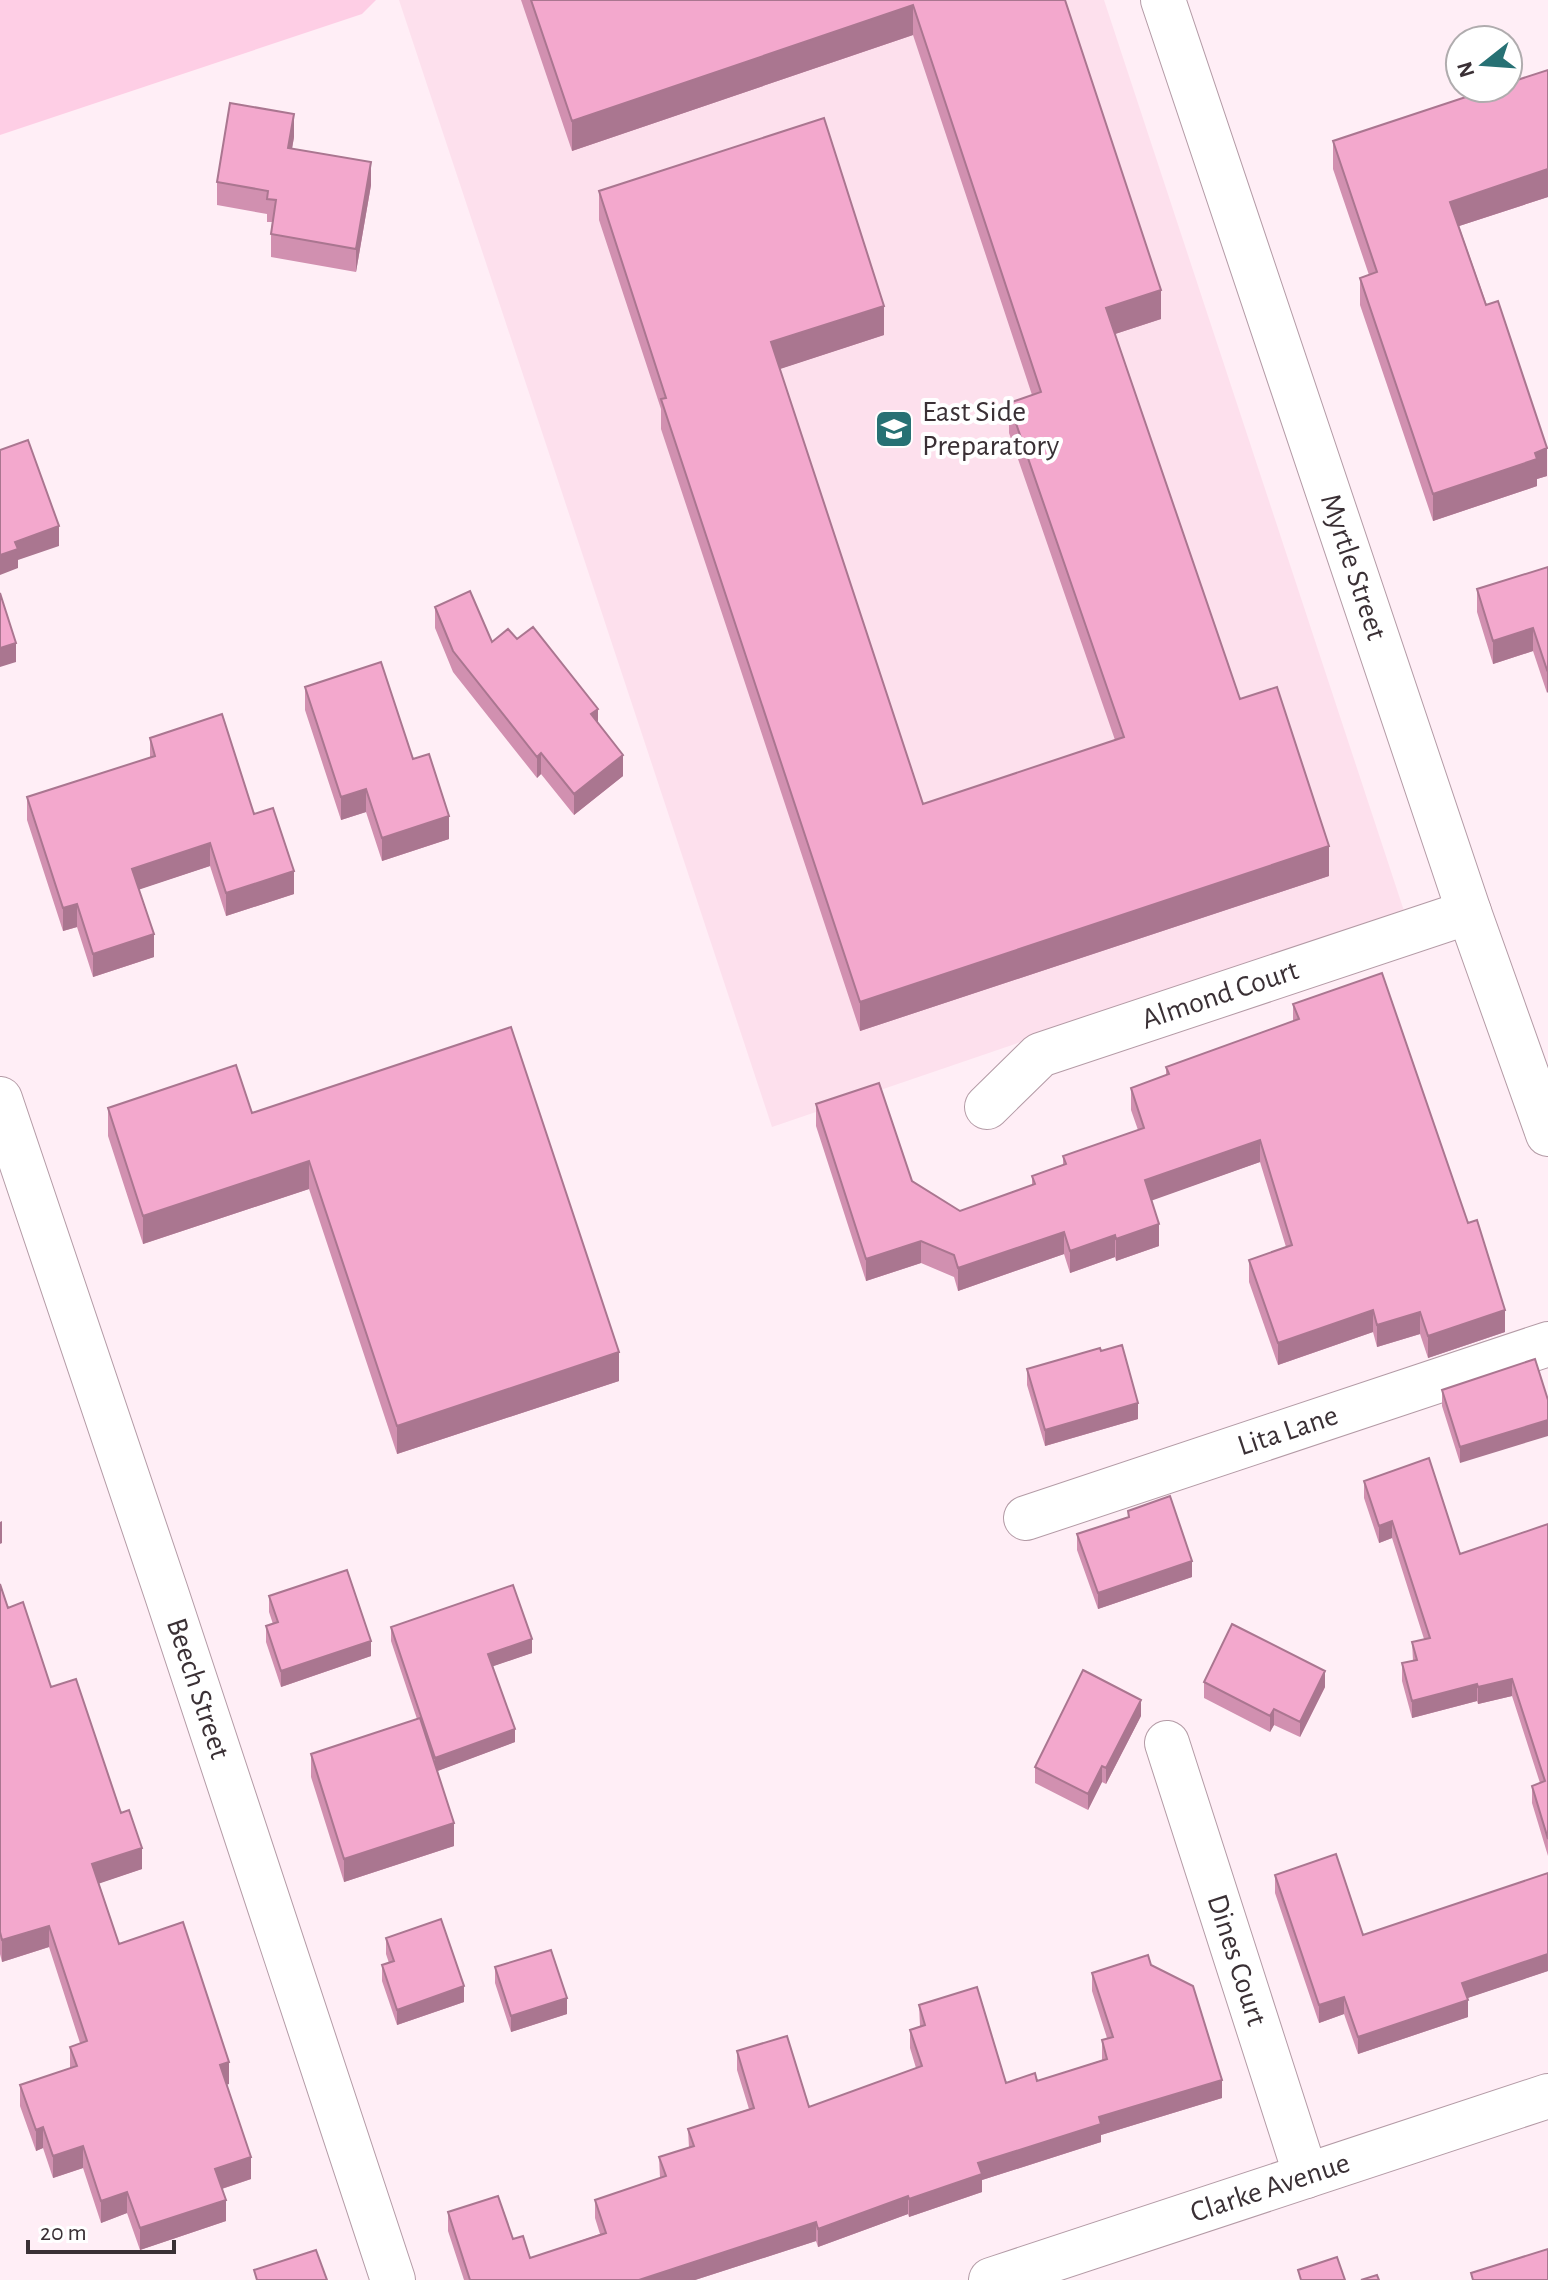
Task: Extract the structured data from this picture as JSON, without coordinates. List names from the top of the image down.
{
  "streets": {
    "street": [
      "Myrtle Street",
      "Almond Court",
      "Lita Lane",
      "Beech Street",
      "Dines Court",
      "Clarke Avenue"
    ]
  },
  "crossings": [
    ["Myrtle Street", "Almond Court"],
    ["Dines Court", "Clarke Avenue"]
  ],
  "places": {
    "school or university": ["East Side Preparatory"]
  },
  "scale_bar": "20 m",
  "north": "left"
}
